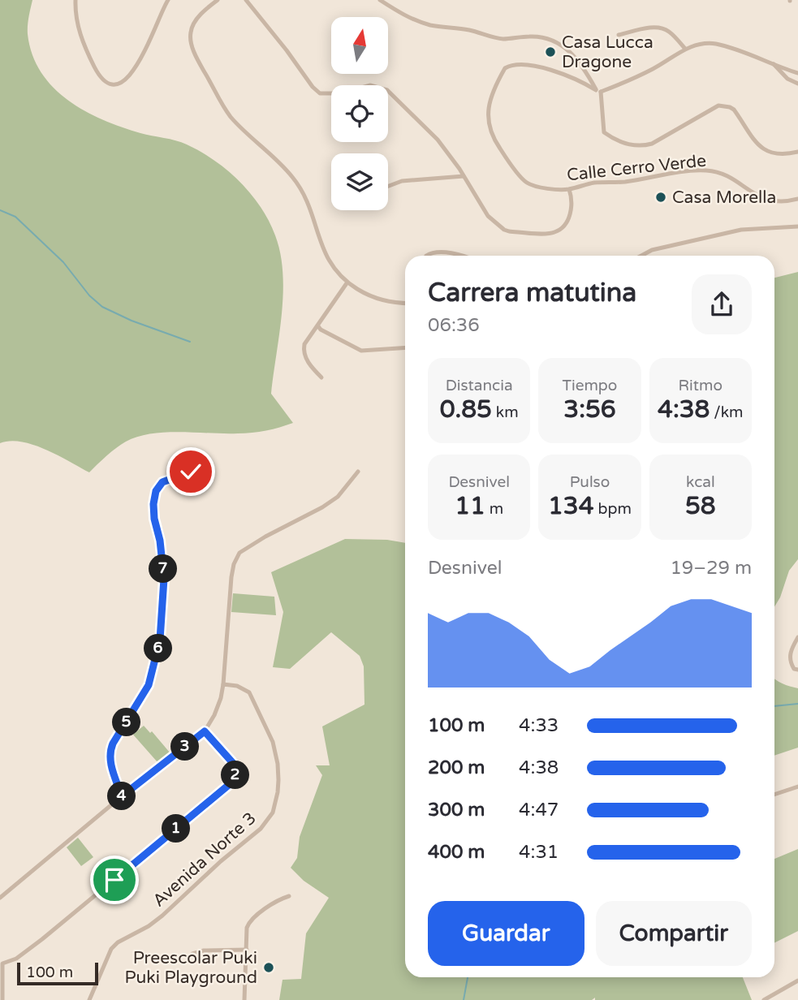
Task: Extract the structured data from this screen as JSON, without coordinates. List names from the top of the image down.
{
  "streets": {
    "street": ["Calle Cerro Verde", "Avenida Norte 3"]
  },
  "places": ["Casa Lucca Dragone", "Casa Morella", "Preescolar Puki Puki Playground"],
  "scale_bar": "100 m",
  "north": "top",
  "page": {
    "heading": ["Carrera matutina", "06:36"],
    "stats": [
      ["Distancia", "0.85 km"],
      ["Tiempo", "3:56"],
      ["Ritmo", "4:38 /km"],
      ["Desnivel", "11 m"],
      ["Pulso", "134 bpm"],
      ["kcal", "58"]
    ],
    "chart": ["Desnivel", "19–29 m"],
    "pins": [
      "7",
      "6",
      "5",
      "3",
      "2",
      "4",
      "1"
    ],
    "list": [
      {
        "name": "100 m",
        "note": "4:33"
      },
      {
        "name": "200 m",
        "note": "4:38"
      },
      {
        "name": "300 m",
        "note": "4:47"
      },
      {
        "name": "400 m",
        "note": "4:31"
      }
    ],
    "buttons": ["Guardar", "Compartir"],
    "scale": "100 m"
  }
}
